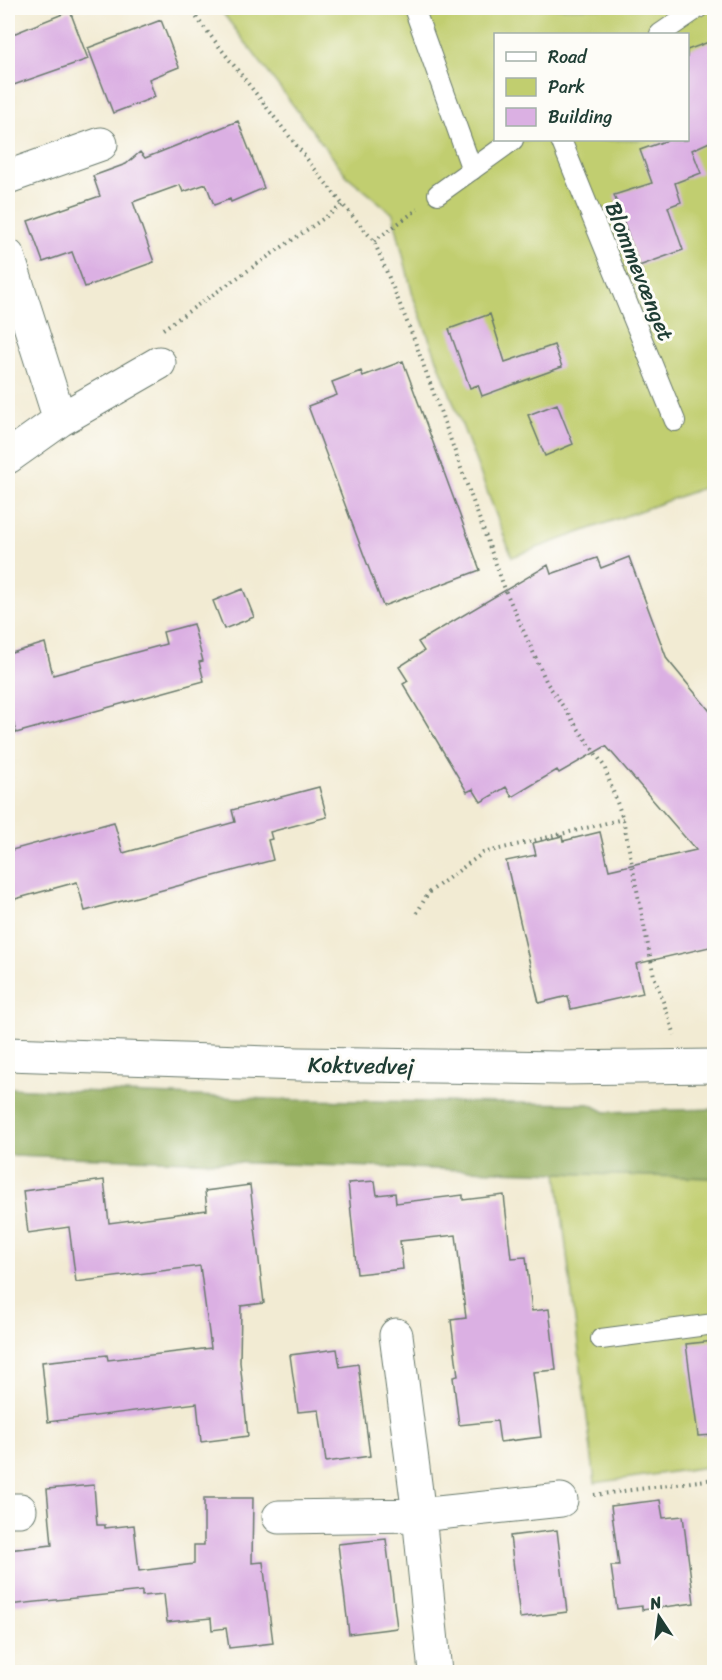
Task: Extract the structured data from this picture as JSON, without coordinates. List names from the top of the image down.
{
  "streets": {
    "street": ["Koktvedvej"],
    "lane": ["Blommevænget"]
  },
  "legend": ["Road", "Park", "Building"],
  "north": "top"
}
